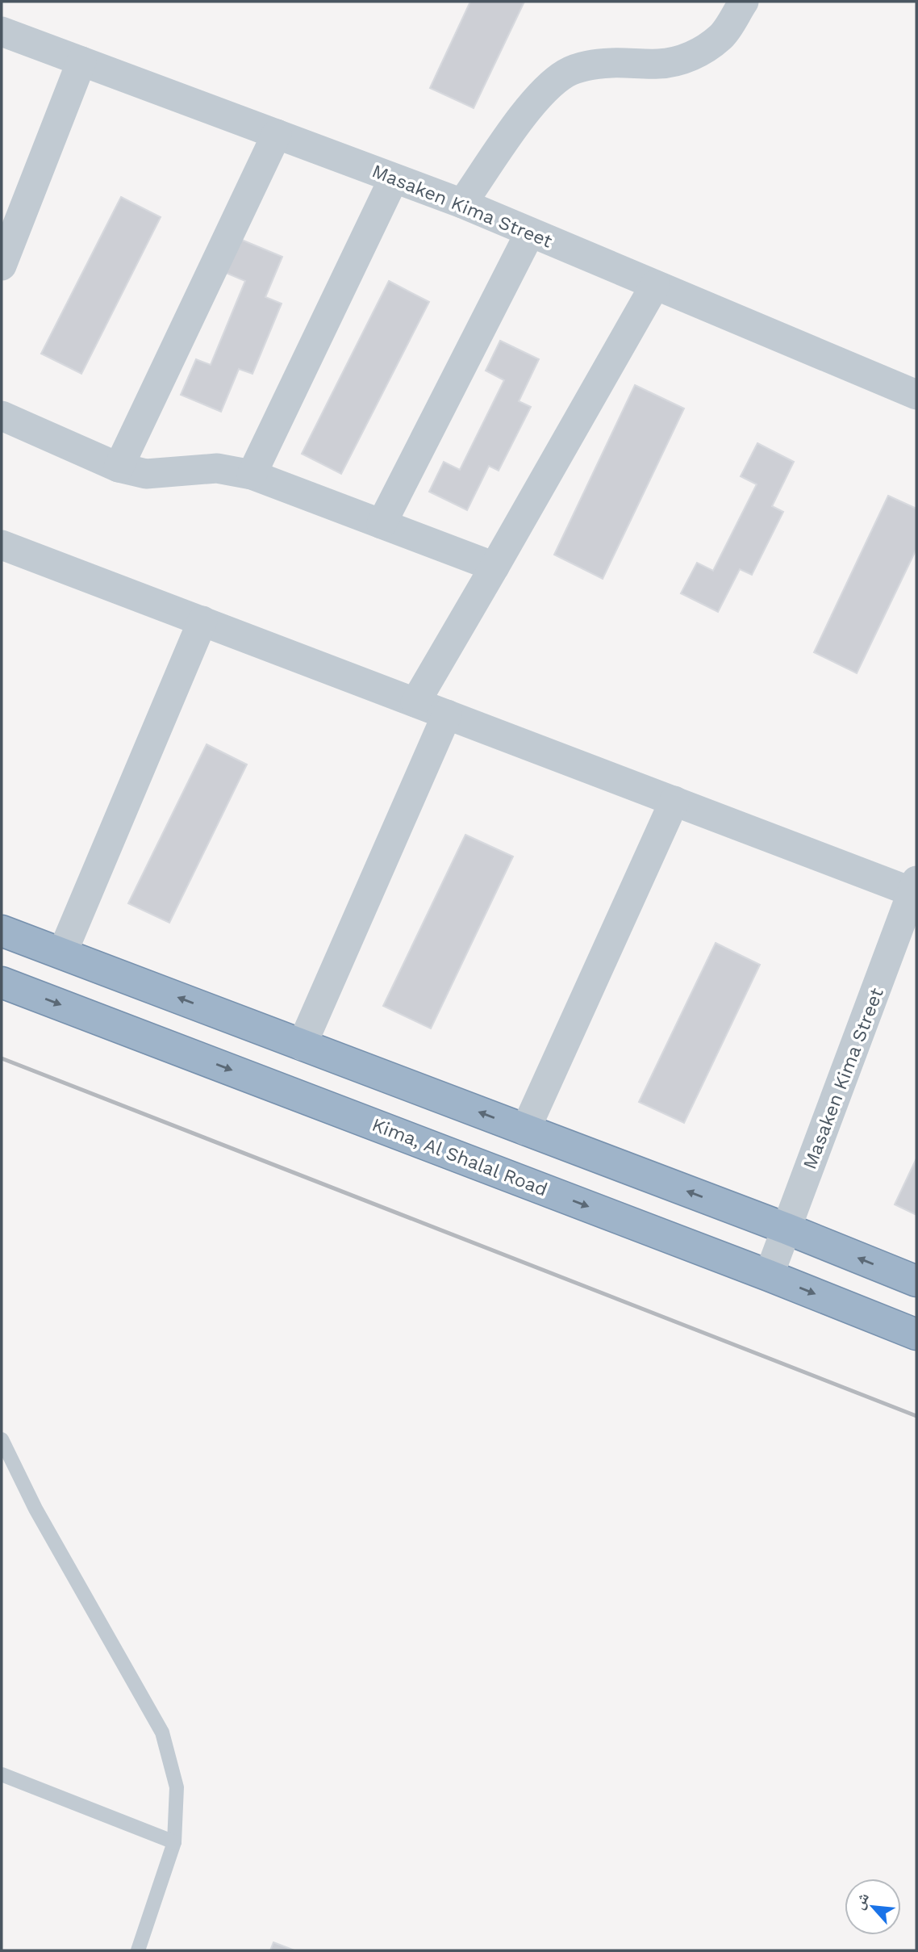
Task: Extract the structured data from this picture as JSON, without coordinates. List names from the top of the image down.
{
  "streets": {
    "highway": ["Kima, Al Shalal Road"],
    "street": ["Masaken Kima Street"]
  },
  "crossings": [
    ["Masaken Kima Street", "Kima, Al Shalal Road"]
  ],
  "north": "top left"
}
